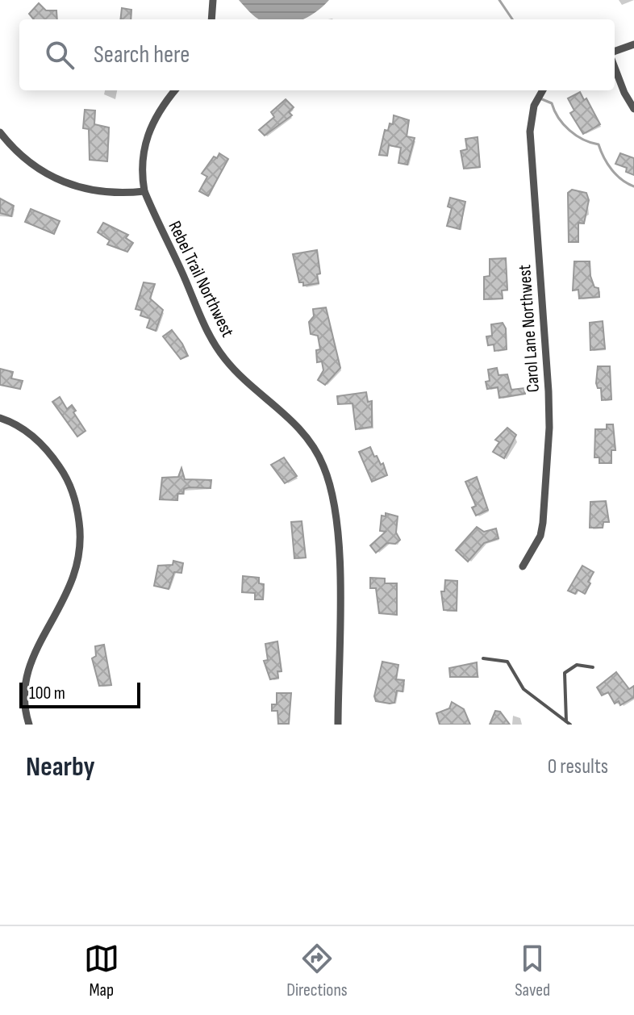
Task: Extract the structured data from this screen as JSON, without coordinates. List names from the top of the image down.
{
  "streets": {
    "street": ["Rebel Trail Northwest", "Carol Lane Northwest"]
  },
  "scale_bar": "100 m",
  "page": {
    "search": "Search here",
    "scale": "100 m",
    "heading": ["Nearby", "0 results"],
    "nav": ["Map", "Directions", "Saved"]
  }
}
